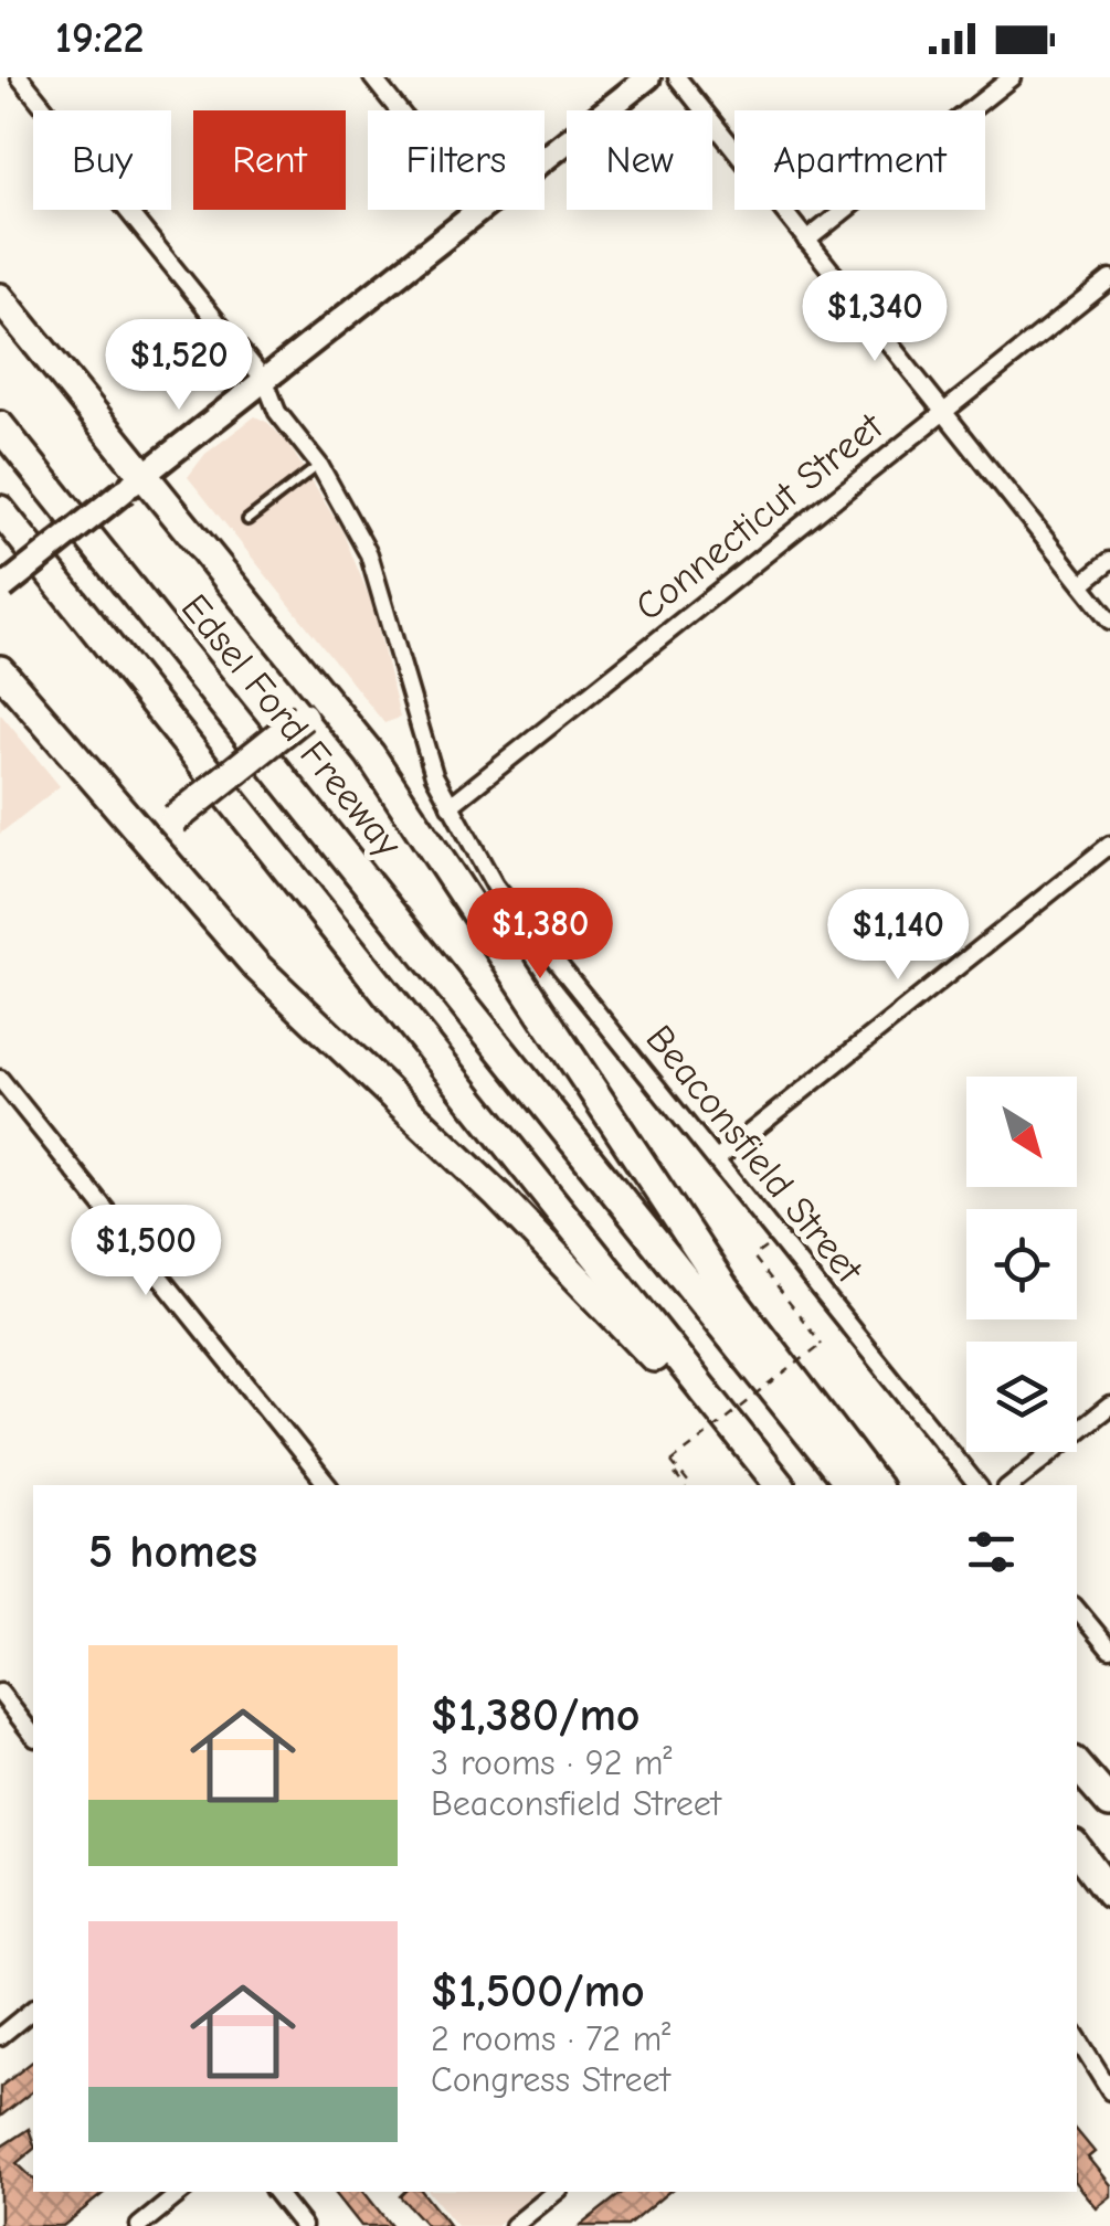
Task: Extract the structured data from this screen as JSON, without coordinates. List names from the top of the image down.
{
  "streets": {
    "highway": ["Edsel Ford Freeway"],
    "street": ["Connecticut Street", "Beaconsfield Street"]
  },
  "crossings": [
    ["Connecticut Street", "Beaconsfield Street"]
  ],
  "north": "bottom right",
  "page": {
    "status": "19:22",
    "chip": [
      "Buy",
      "Rent",
      "Filters",
      "New",
      "Apartment"
    ],
    "price": [
      "$1,340",
      "$1,520",
      "$1,380",
      "$1,140",
      "$1,500"
    ],
    "heading": "5 homes",
    "list": [
      {
        "name": "$1,380/mo",
        "note": "3 rooms · 92 m² · Beaconsfield Street"
      },
      {
        "name": "$1,500/mo",
        "note": "2 rooms · 72 m² · Congress Street"
      }
    ]
  }
}
